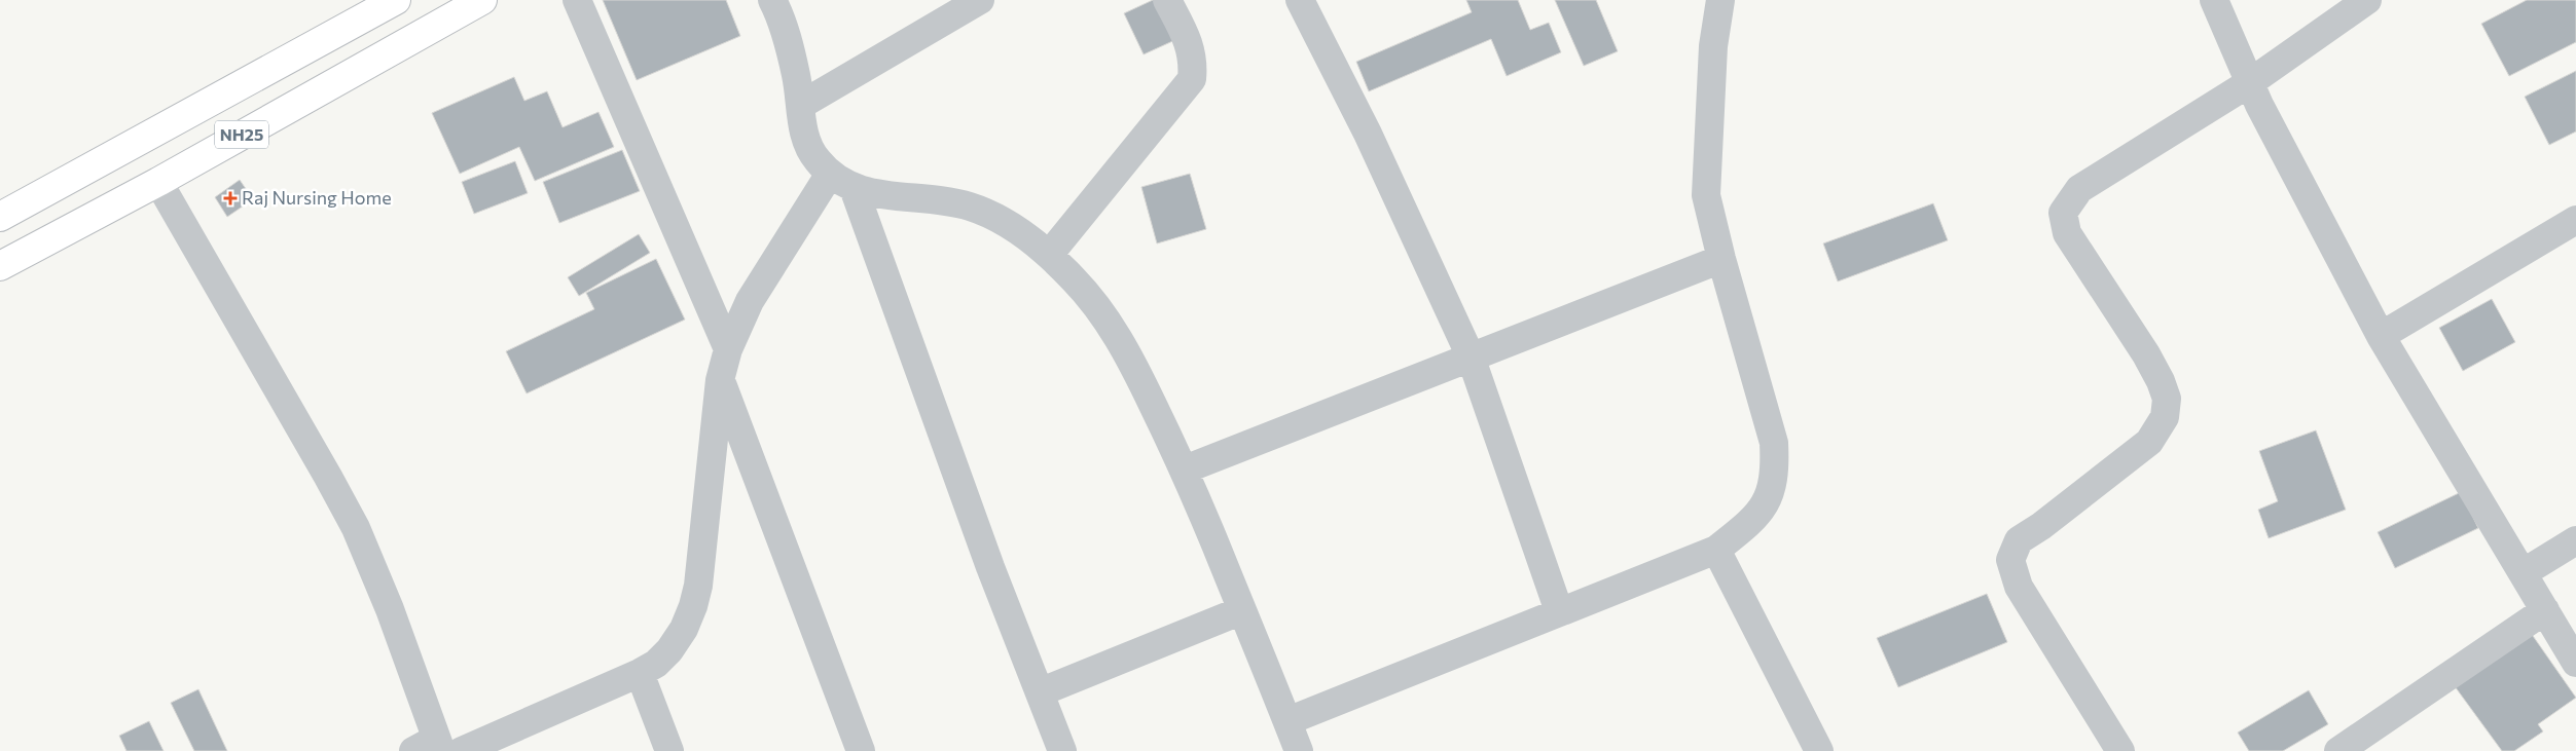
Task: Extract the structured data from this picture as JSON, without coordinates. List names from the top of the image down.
{
  "streets": {
    "main road": ["NH25"]
  },
  "places": {
    "health": ["Raj Nursing Home"]
  }
}
